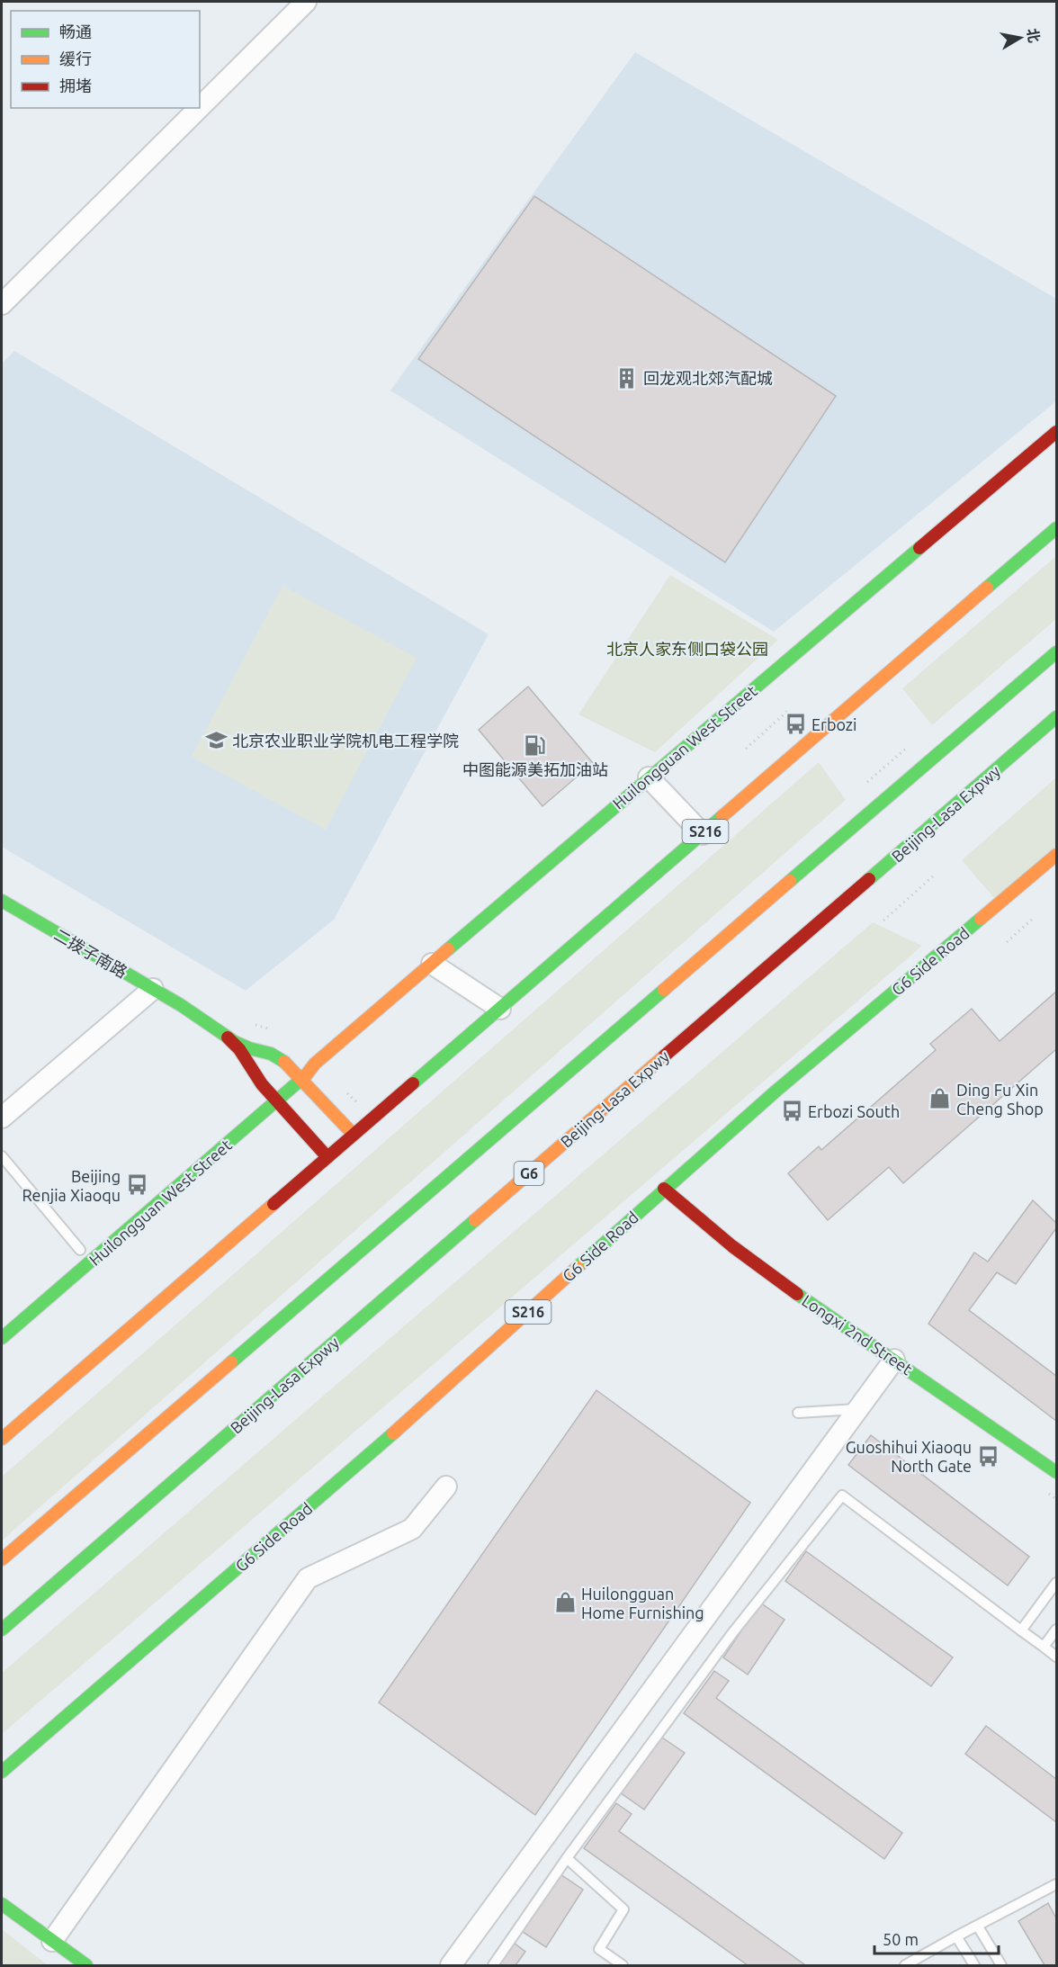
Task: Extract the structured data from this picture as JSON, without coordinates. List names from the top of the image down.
{
  "streets": {
    "main road": [
      "Huilongguan West Street",
      "Beijing-Lasa Expwy",
      "S216",
      "二拨子南路",
      "G6 Side Road",
      "G6",
      "Longxi 2nd Street"
    ]
  },
  "crossings": [
    ["G6 Side Road", "Longxi 2nd Street"]
  ],
  "parks": ["北京人家东侧口袋公园"],
  "places": {
    "building": ["回龙观北郊汽配城"],
    "bus stop": [
      "Erbozi",
      "Erbozi South",
      "Beijing Renjia Xiaoqu",
      "Guoshihui Xiaoqu North Gate"
    ],
    "school or university": ["北京农业职业学院机电工程学院"],
    "fuel station": ["中图能源美拓加油站"],
    "shop": ["Ding Fu Xin Cheng Shop", "Huilongguan Home Furnishing"]
  },
  "legend": ["畅通", "缓行", "拥堵"],
  "scale_bar": "50 m",
  "north": "right"
}
